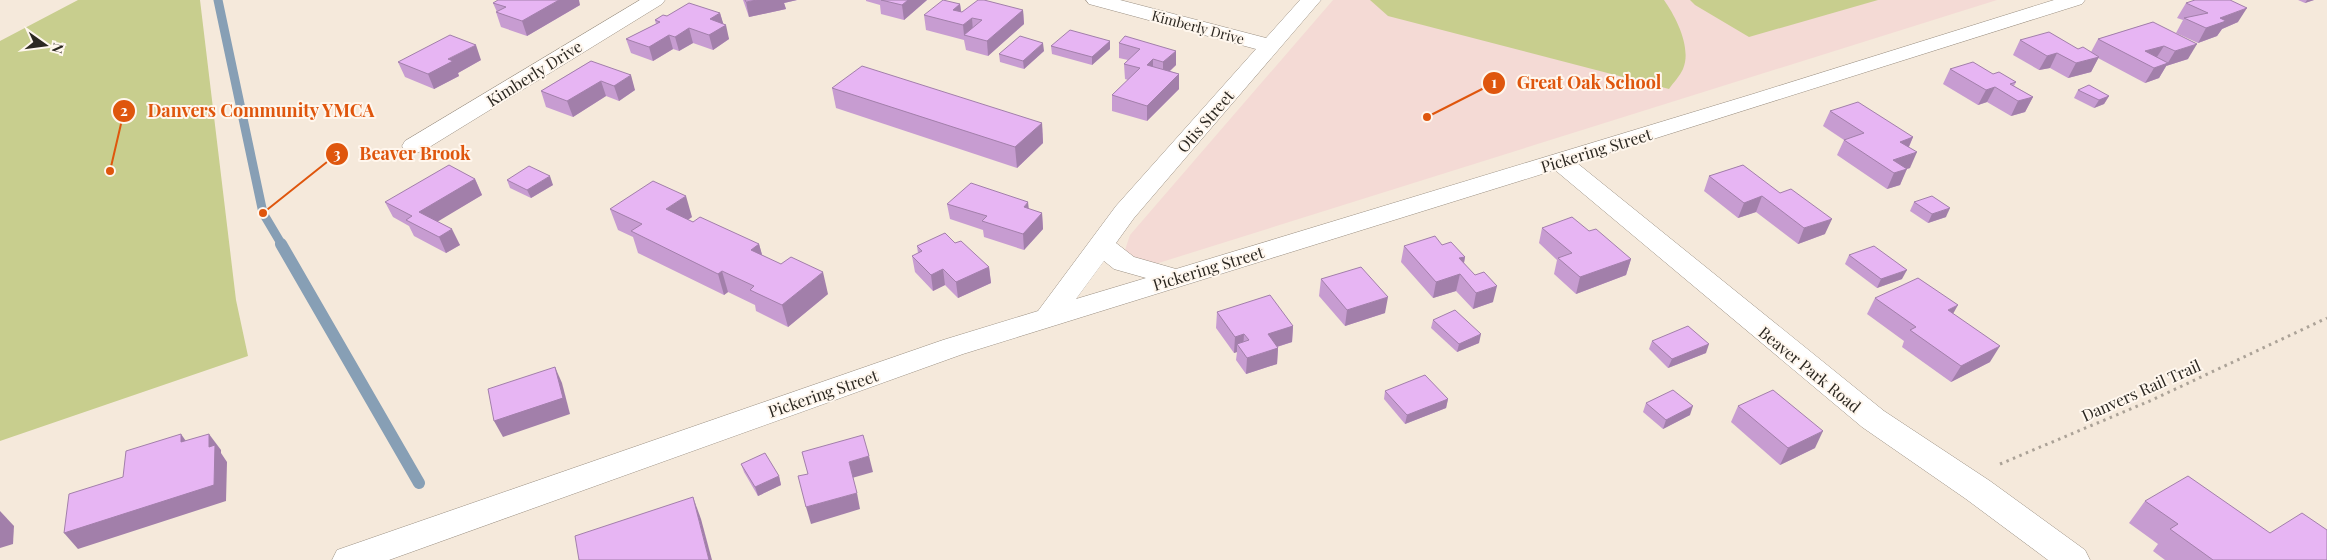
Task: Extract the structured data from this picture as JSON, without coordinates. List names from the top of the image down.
{
  "streets": {
    "street": [
      "Kimberly Drive",
      "Otis Street",
      "Pickering Street",
      "Beaver Park Road"
    ],
    "path": ["Danvers Rail Trail"]
  },
  "crossings": [
    ["Kimberly Drive", "Otis Street"],
    ["Otis Street", "Pickering Street"],
    ["Pickering Street", "Beaver Park Road"],
    ["Beaver Park Road", "Danvers Rail Trail"]
  ],
  "places": ["Great Oak School", "Danvers Community YMCA", "Beaver Brook"],
  "north": "right"
}
